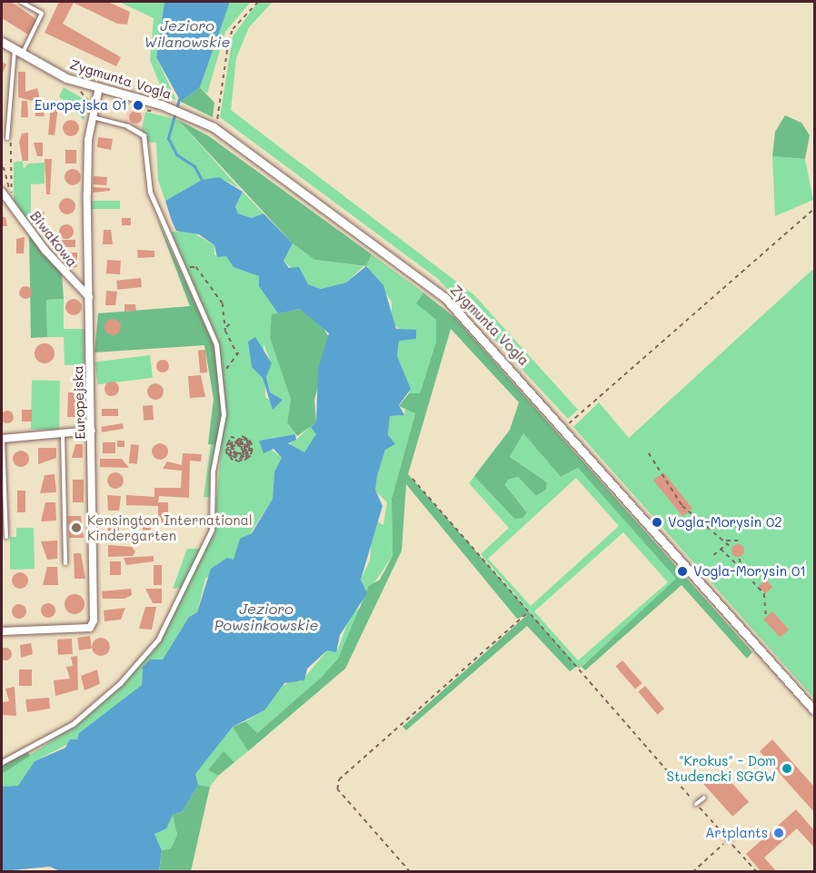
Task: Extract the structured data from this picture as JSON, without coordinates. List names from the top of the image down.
{
  "streets": {
    "street": ["Zygmunta Vogla", "Biwakowa", "Europejska"]
  },
  "crossings": [
    ["Zygmunta Vogla", "Europejska"],
    ["Biwakowa", "Europejska"]
  ],
  "water": ["Jezioro Wilanowskie", "Jezioro Powsinkowskie"],
  "places": [
    "Europejska 01",
    "Vogla-Morysin 02",
    "Kensington International Kindergarten",
    "Vogla-Morysin 01",
    "\"Krokus\" - Dom Studencki SGGW",
    "Artplants"
  ]
}
